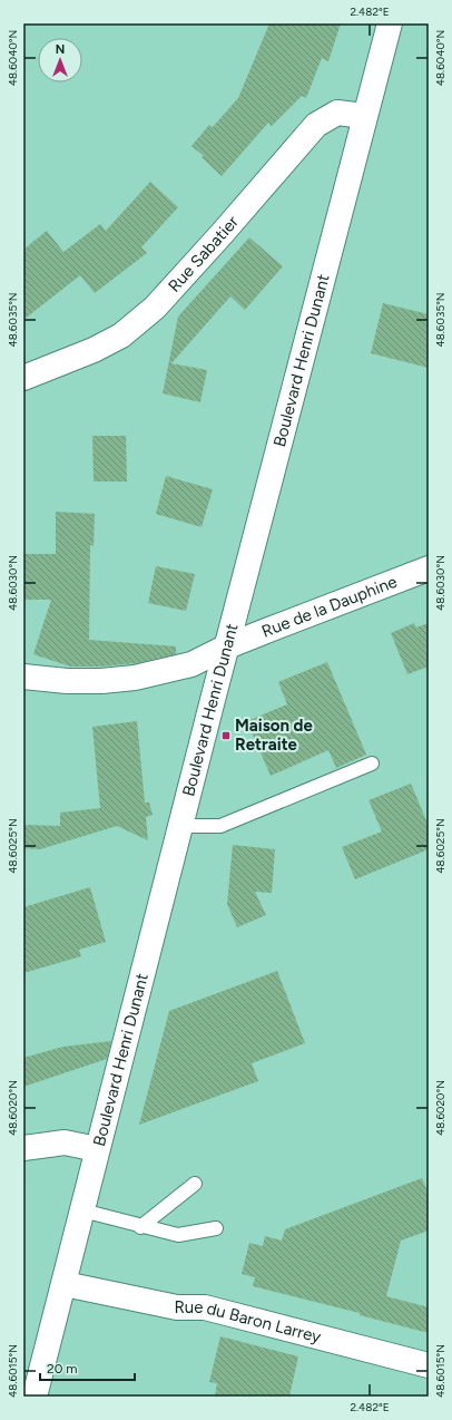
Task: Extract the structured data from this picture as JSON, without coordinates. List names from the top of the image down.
{
  "streets": {
    "main road": [
      "Rue Sabatier",
      "Boulevard Henri Dunant",
      "Rue de la Dauphine",
      "Rue du Baron Larrey"
    ]
  },
  "crossings": [
    ["Rue Sabatier", "Boulevard Henri Dunant"],
    ["Boulevard Henri Dunant", "Rue de la Dauphine"],
    ["Boulevard Henri Dunant", "Rue du Baron Larrey"]
  ],
  "places": {
    "transit": ["Maison de Retraite"]
  },
  "scale_bar": "20 m",
  "north": "top",
  "coordinates": [
    "2.482°E",
    "48.6040°N",
    "48.6035°N",
    "48.6030°N",
    "48.6025°N",
    "48.6020°N",
    "48.6015°N"
  ]
}
